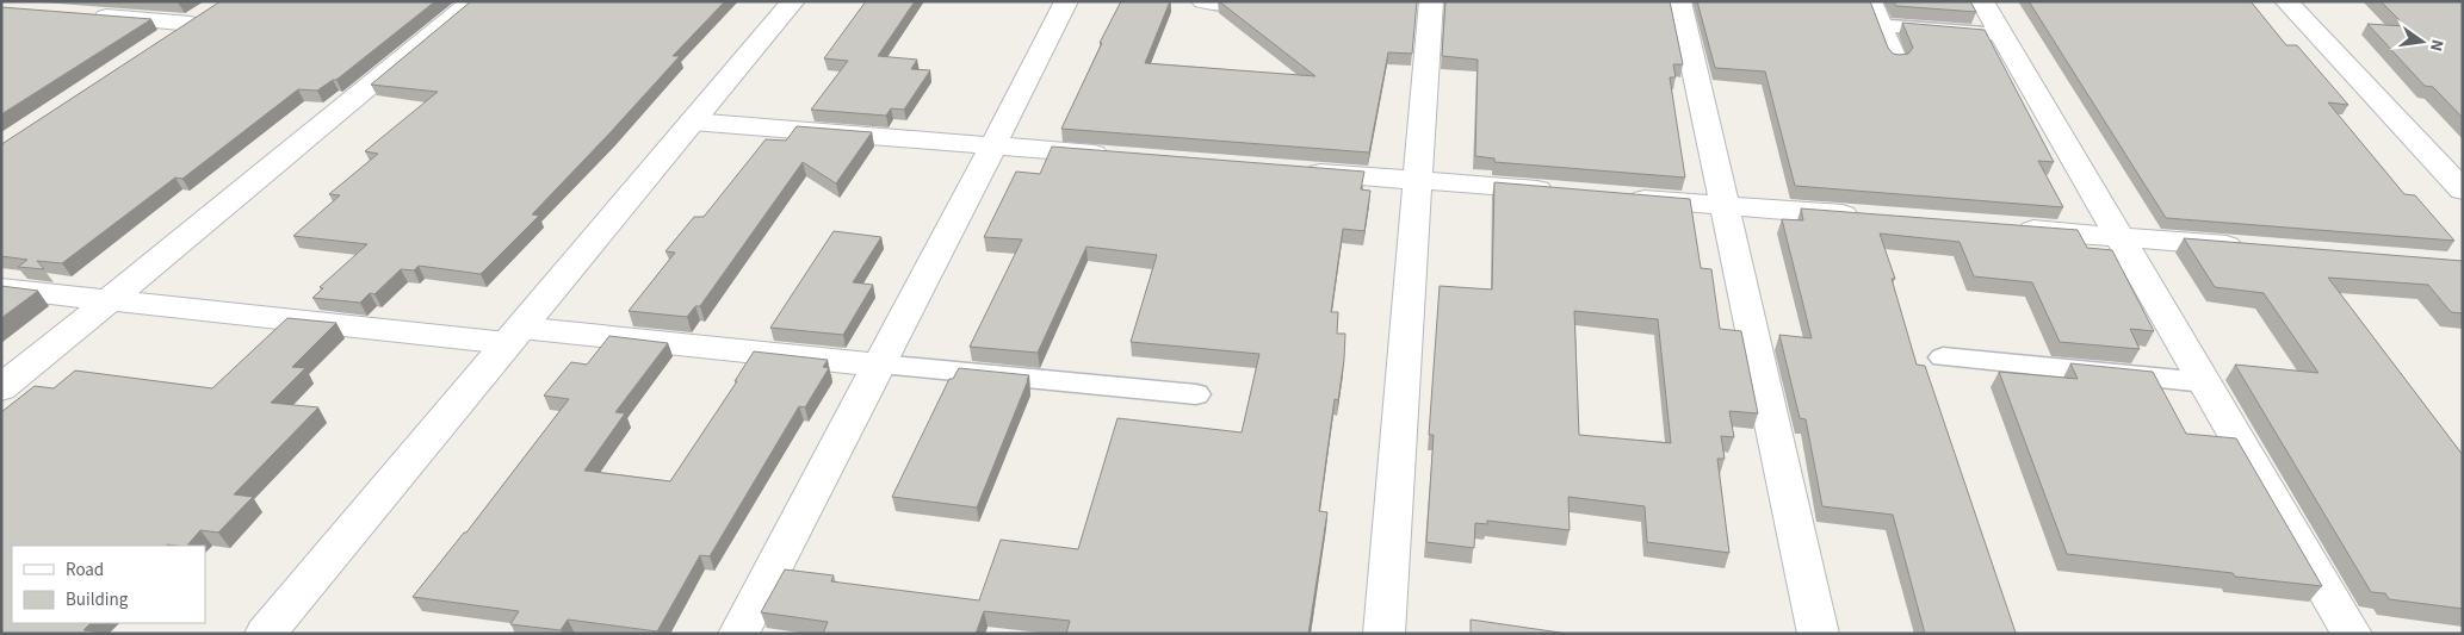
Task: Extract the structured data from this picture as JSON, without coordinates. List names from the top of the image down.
{
  "legend": ["Road", "Building"],
  "north": "right"
}
